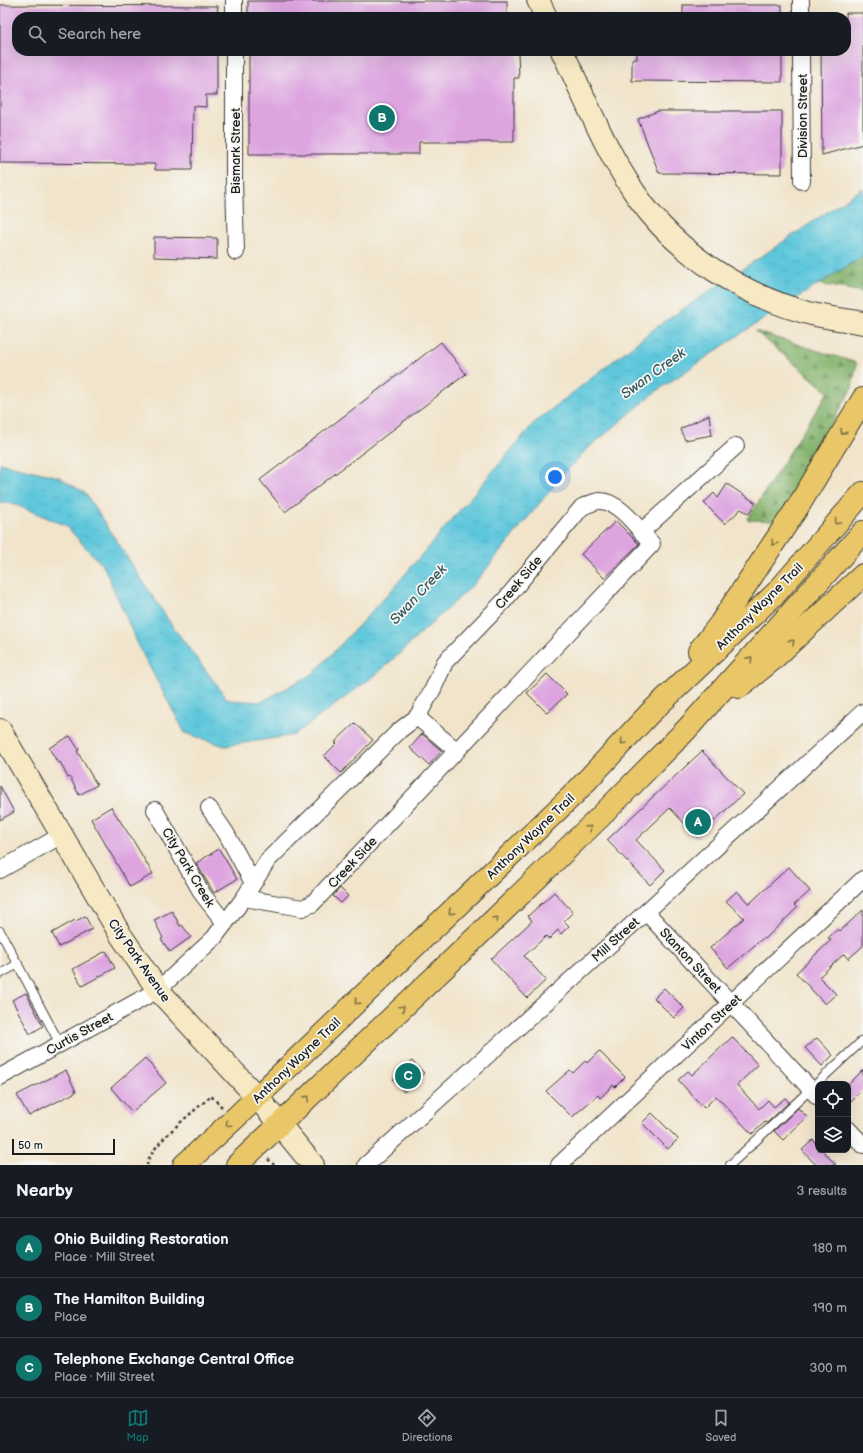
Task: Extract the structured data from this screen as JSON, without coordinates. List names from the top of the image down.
{
  "streets": {
    "highway": ["Anthony Wayne Trail"],
    "street": [
      "Division Street",
      "Bismark Street",
      "Creek Side",
      "City Park Creek",
      "Mill Street",
      "City Park Avenue",
      "Stanton Street",
      "Vinton Street",
      "Curtis Street"
    ]
  },
  "crossings": [
    ["Creek Side", "City Park Creek"],
    ["Creek Side", "City Park Avenue"],
    ["Creek Side", "Curtis Street"],
    ["Anthony Wayne Trail", "City Park Avenue"],
    ["Mill Street", "Stanton Street"],
    ["City Park Avenue", "Curtis Street"],
    ["Stanton Street", "Vinton Street"]
  ],
  "water": ["Swan Creek"],
  "scale_bar": "50 m",
  "page": {
    "search": "Search here",
    "pins": ["B", "A", "C"],
    "scale": "50 m",
    "heading": ["Nearby", "3 results"],
    "list": [
      {
        "mark": "A",
        "name": "Ohio Building Restoration",
        "note": "Place · Mill Street",
        "value": "180 m"
      },
      {
        "mark": "B",
        "name": "The Hamilton Building",
        "note": "Place",
        "value": "190 m"
      },
      {
        "mark": "C",
        "name": "Telephone Exchange Central Office",
        "note": "Place · Mill Street",
        "value": "300 m"
      }
    ],
    "nav": ["Map", "Directions", "Saved"]
  }
}
